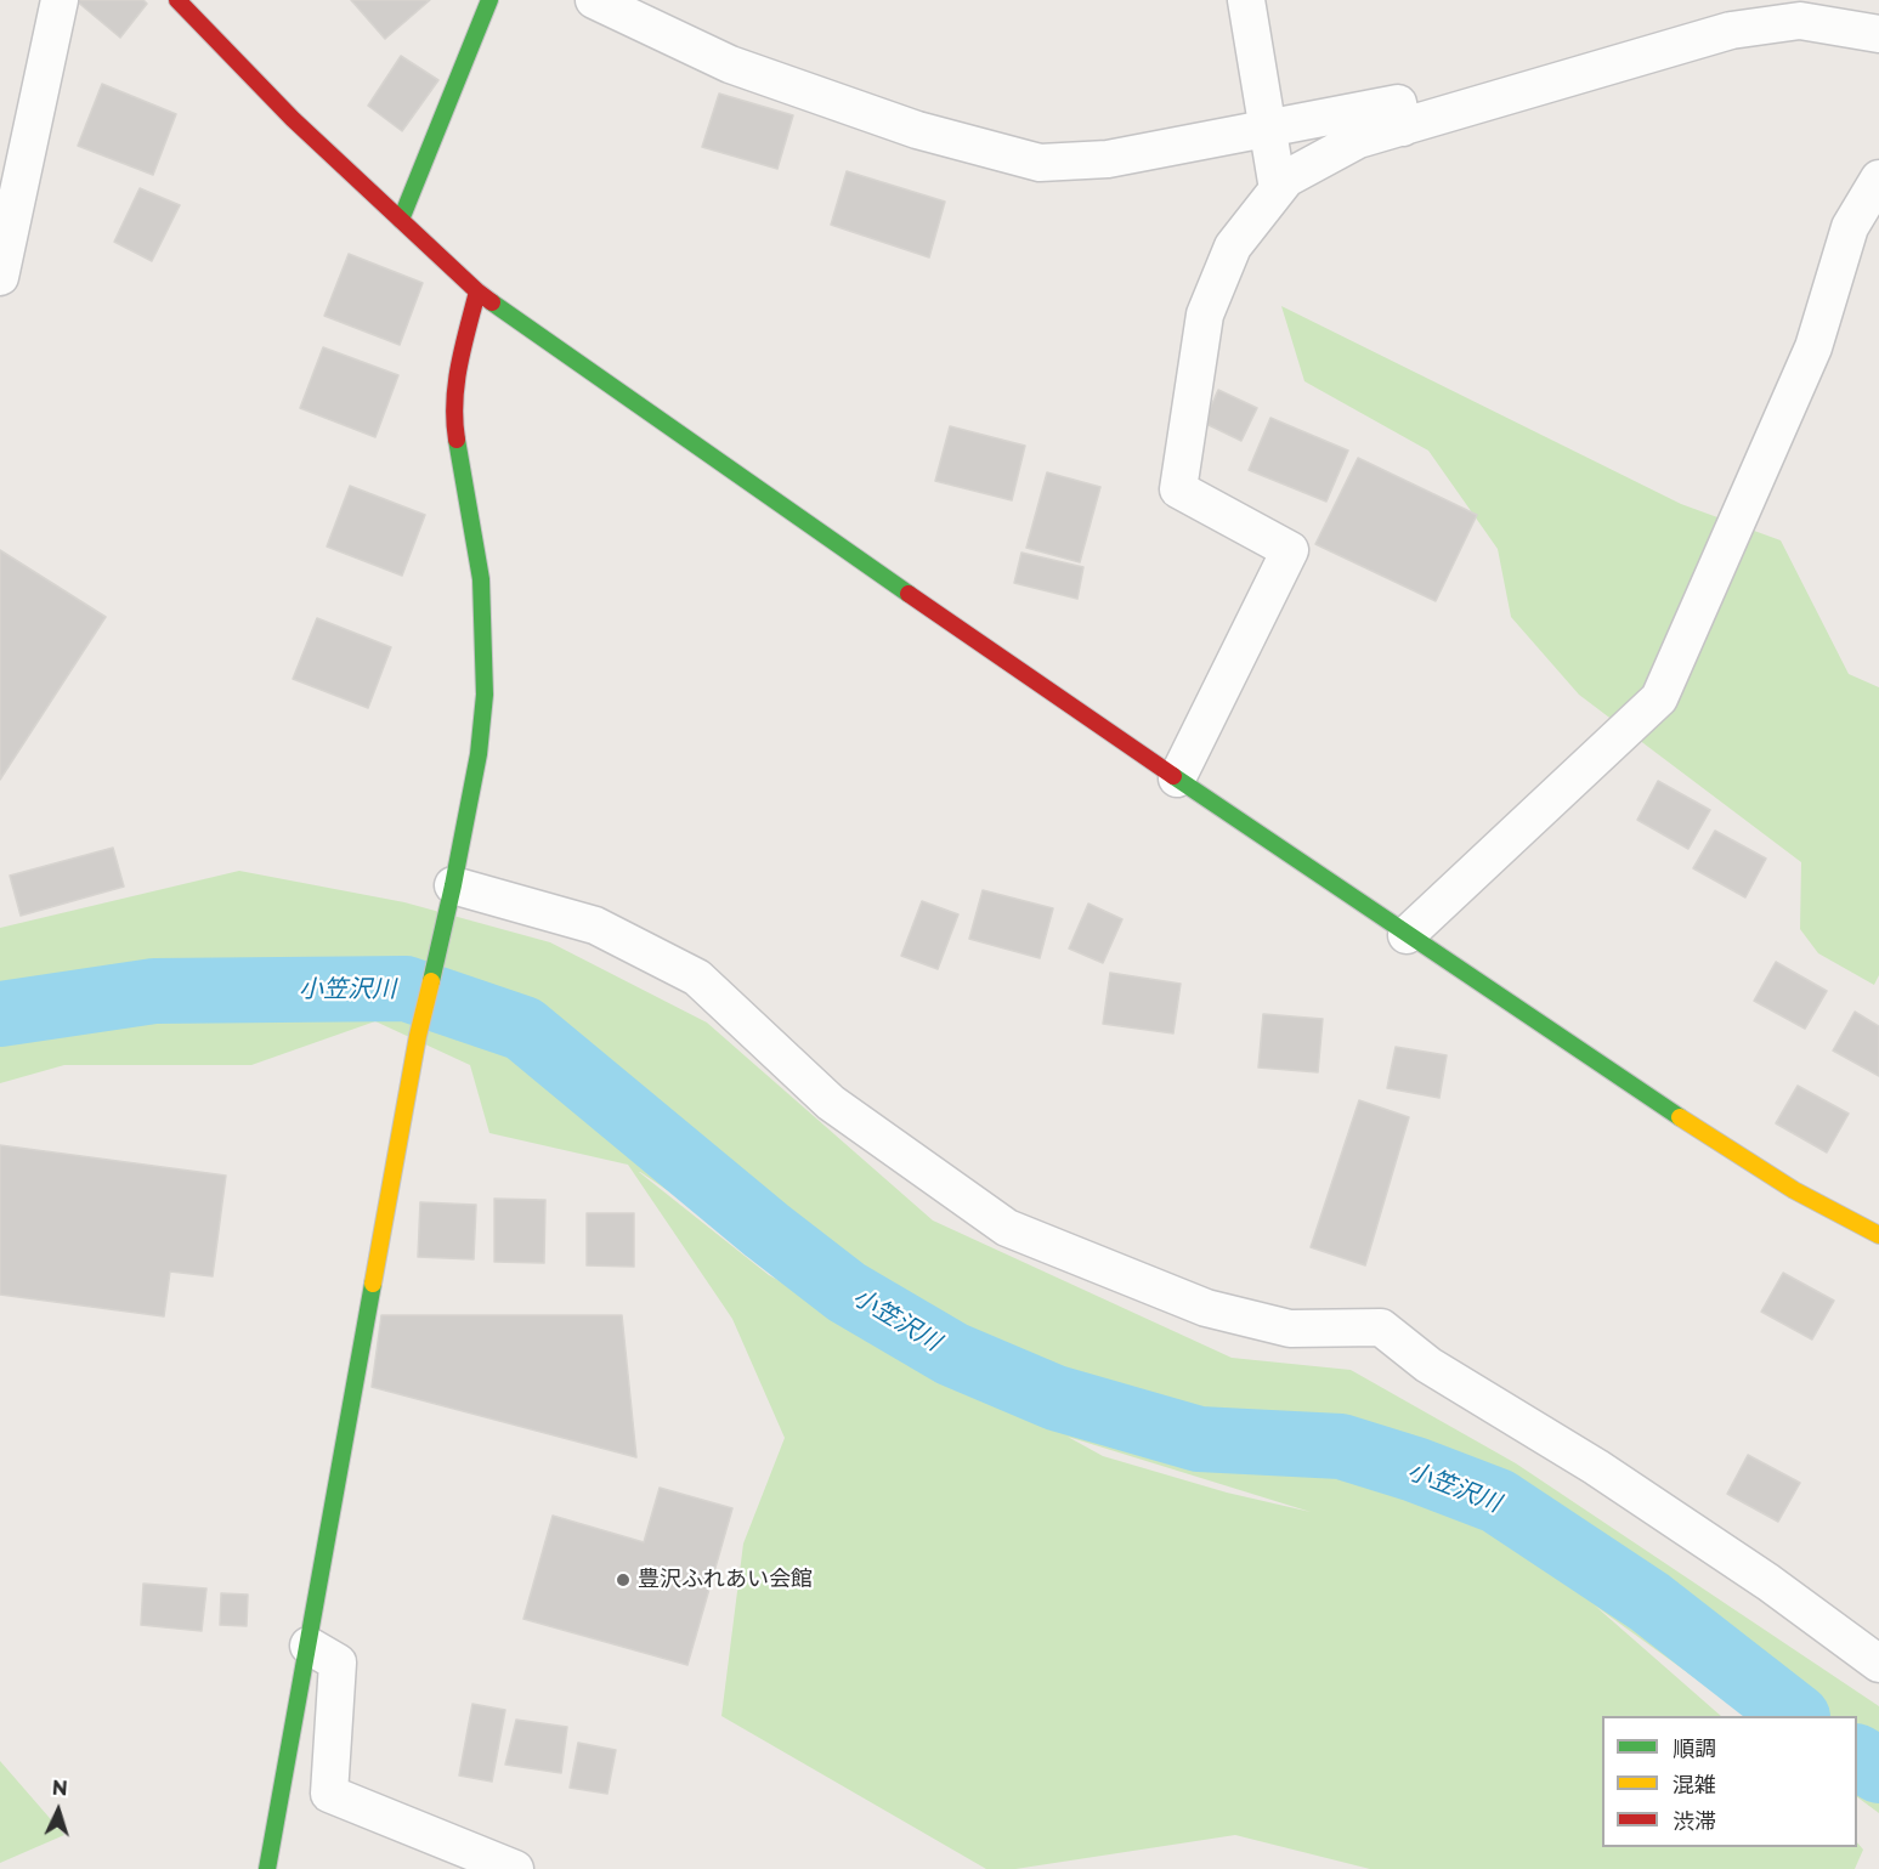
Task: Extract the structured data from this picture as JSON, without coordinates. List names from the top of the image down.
{
  "water": ["小笠沢川"],
  "places": ["豊沢ふれあい会館"],
  "legend": ["順調", "混雑", "渋滞"],
  "north": "top"
}
